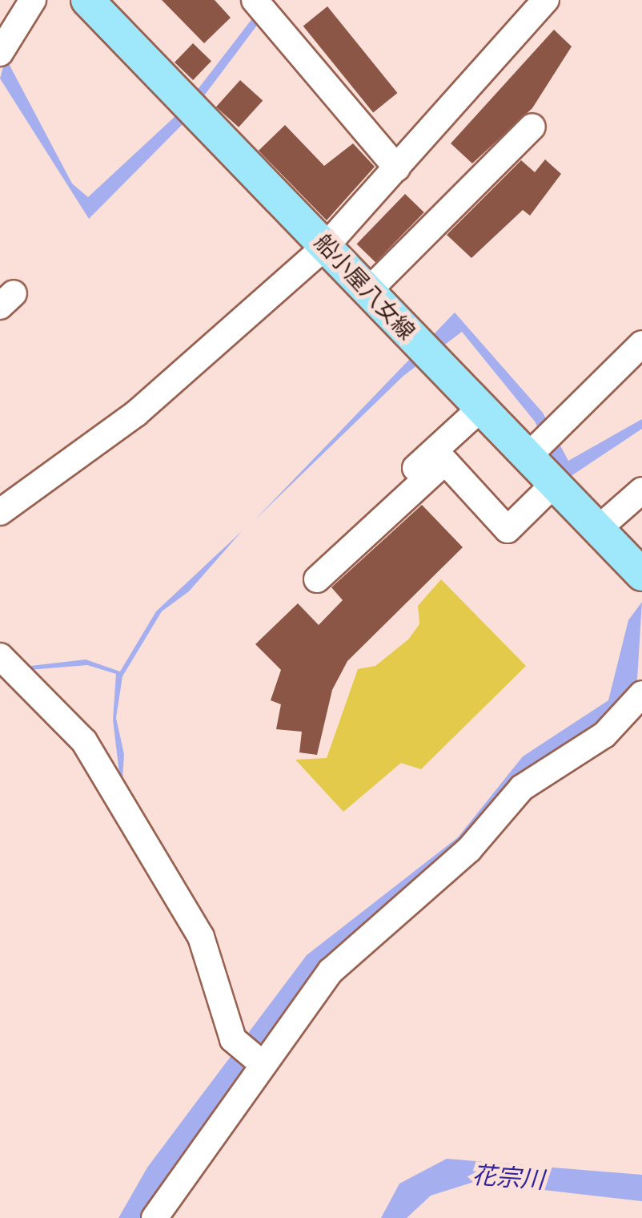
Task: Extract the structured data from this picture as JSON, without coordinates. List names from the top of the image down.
{
  "streets": {
    "main road": ["船小屋八女線"]
  },
  "water": ["花宗川"]
}
